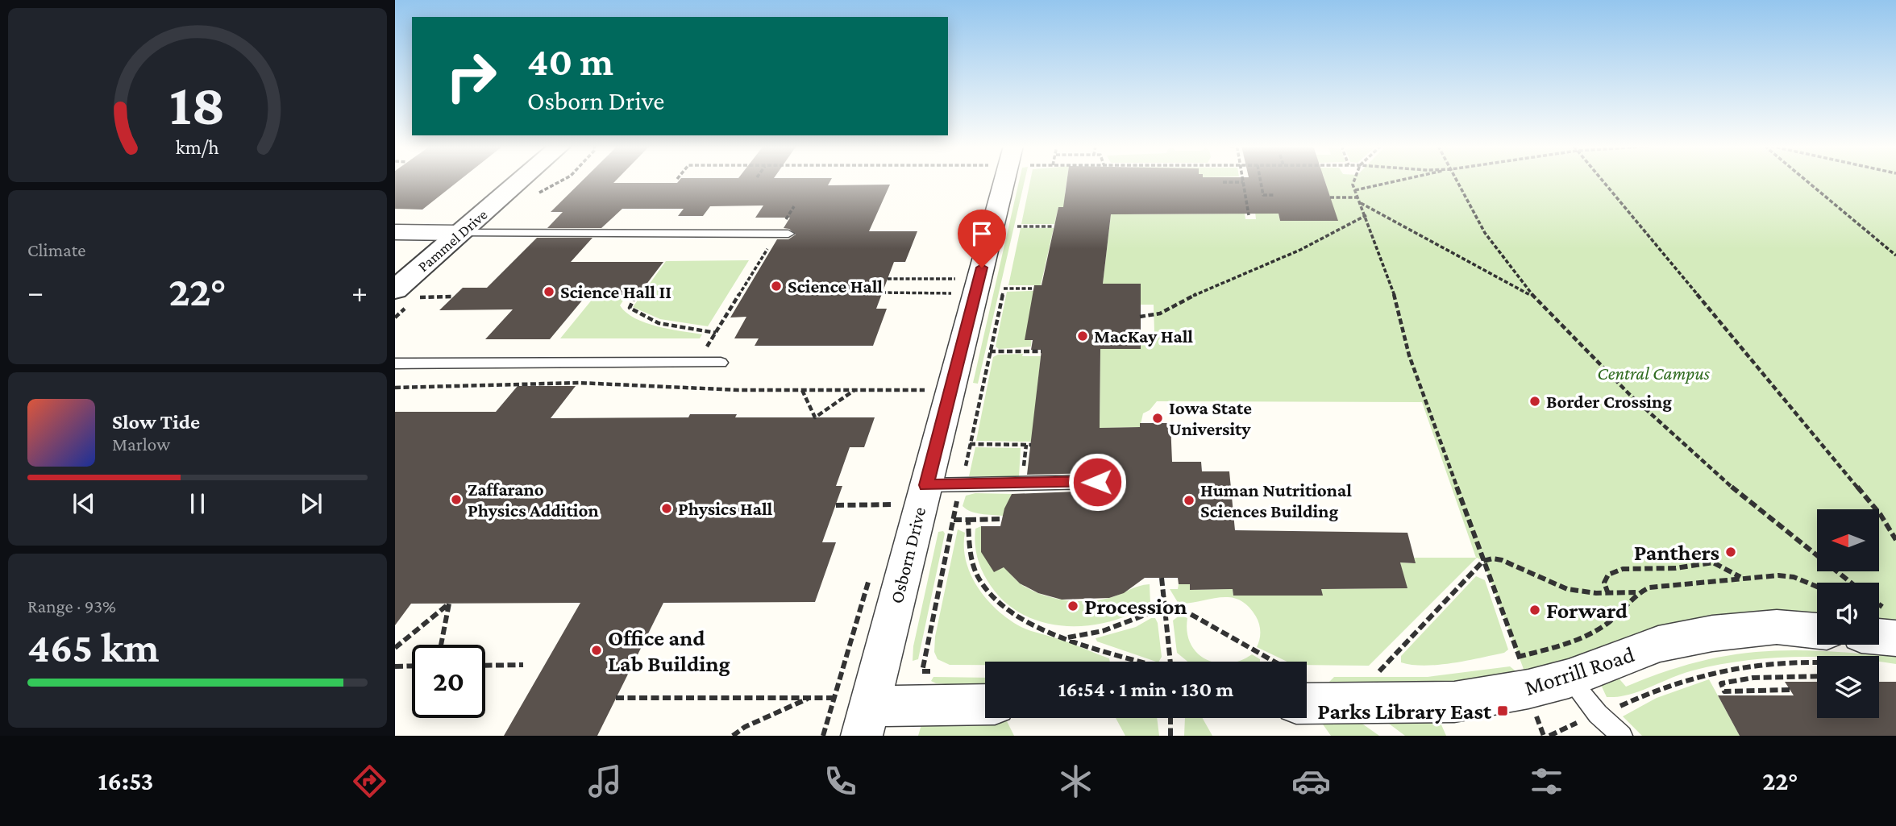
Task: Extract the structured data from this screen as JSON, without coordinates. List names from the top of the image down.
{
  "streets": {
    "street": ["Pammel Drive", "Osborn Drive", "Morrill Road"]
  },
  "parks": ["Central Campus"],
  "places": {
    "other": [
      "Science Hall",
      "Science Hall II",
      "MacKay Hall",
      "Border Crossing",
      "Iowa State University",
      "Zaffarano Physics Addition",
      "Human Nutritional Sciences Building",
      "Physics Hall",
      "Panthers",
      "Procession",
      "Forward",
      "Office and Lab Building"
    ],
    "transit": ["Parks Library East"]
  },
  "north": "left",
  "page": {
    "turn": ["40 m", "Osborn Drive"],
    "tile": [
      "Climate",
      ["Range · 93%", "465 km"]
    ],
    "heat": ["−", "22°", "+"],
    "song": ["Slow Tide", "Marlow"],
    "limit": "20",
    "trip": "16:54 · 1 min · 130 m",
    "tabs": ["16:53", "22°"],
    "gauge": ["18", "km/h"]
  }
}
